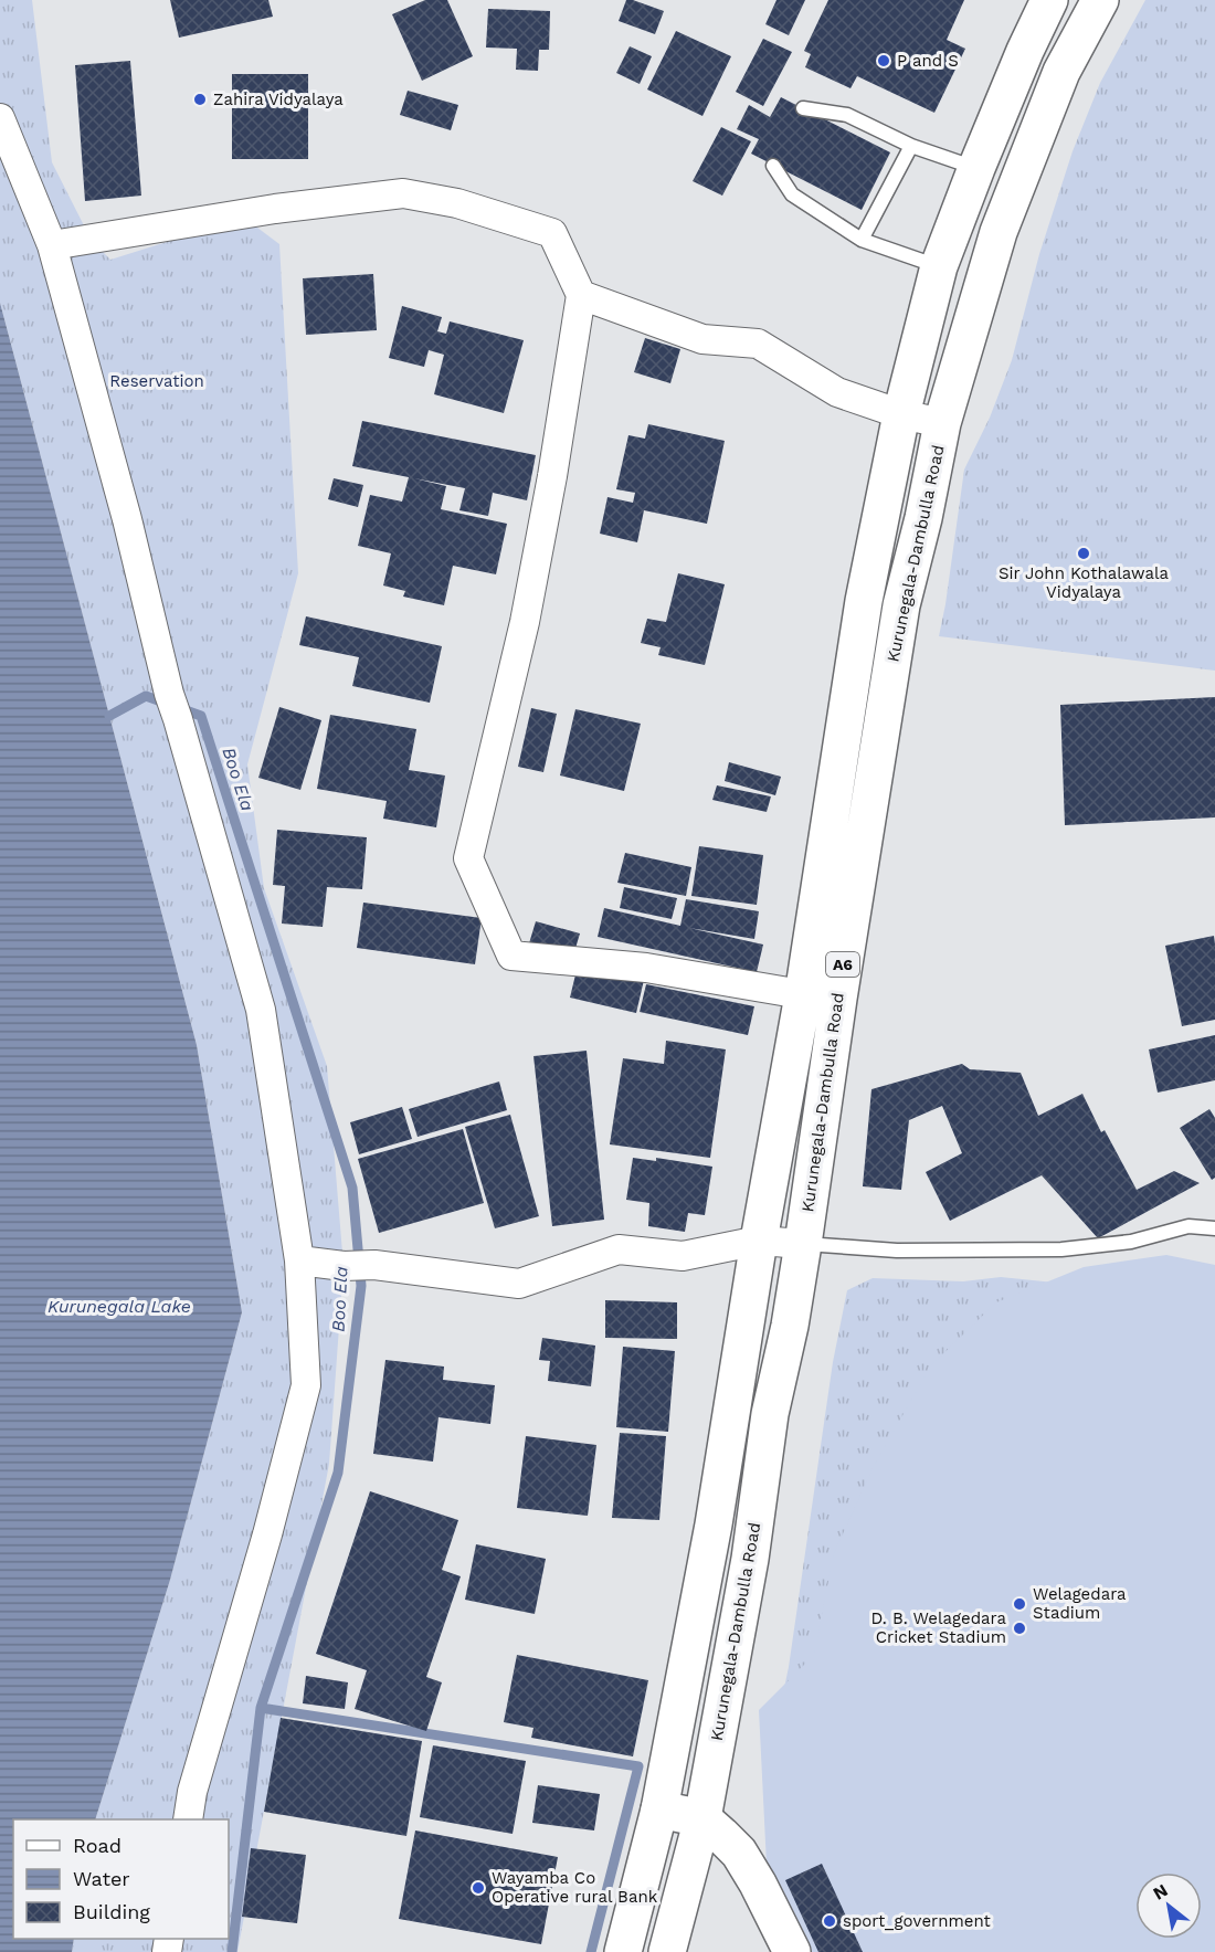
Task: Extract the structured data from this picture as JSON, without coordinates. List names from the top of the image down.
{
  "streets": {
    "main road": ["Kurunegala-Dambulla Road", "A6"]
  },
  "water": ["Boo Ela", "Kurunegala Lake"],
  "parks": ["Reservation"],
  "places": [
    "P and S",
    "Zahira Vidyalaya",
    "Sir John Kothalawala Vidyalaya",
    "Welagedara Stadium",
    "D. B. Welagedara Cricket Stadium",
    "Wayamba Co Operative rural Bank",
    "sport_government"
  ],
  "legend": ["Road", "Water", "Building"],
  "north": "top left"
}
